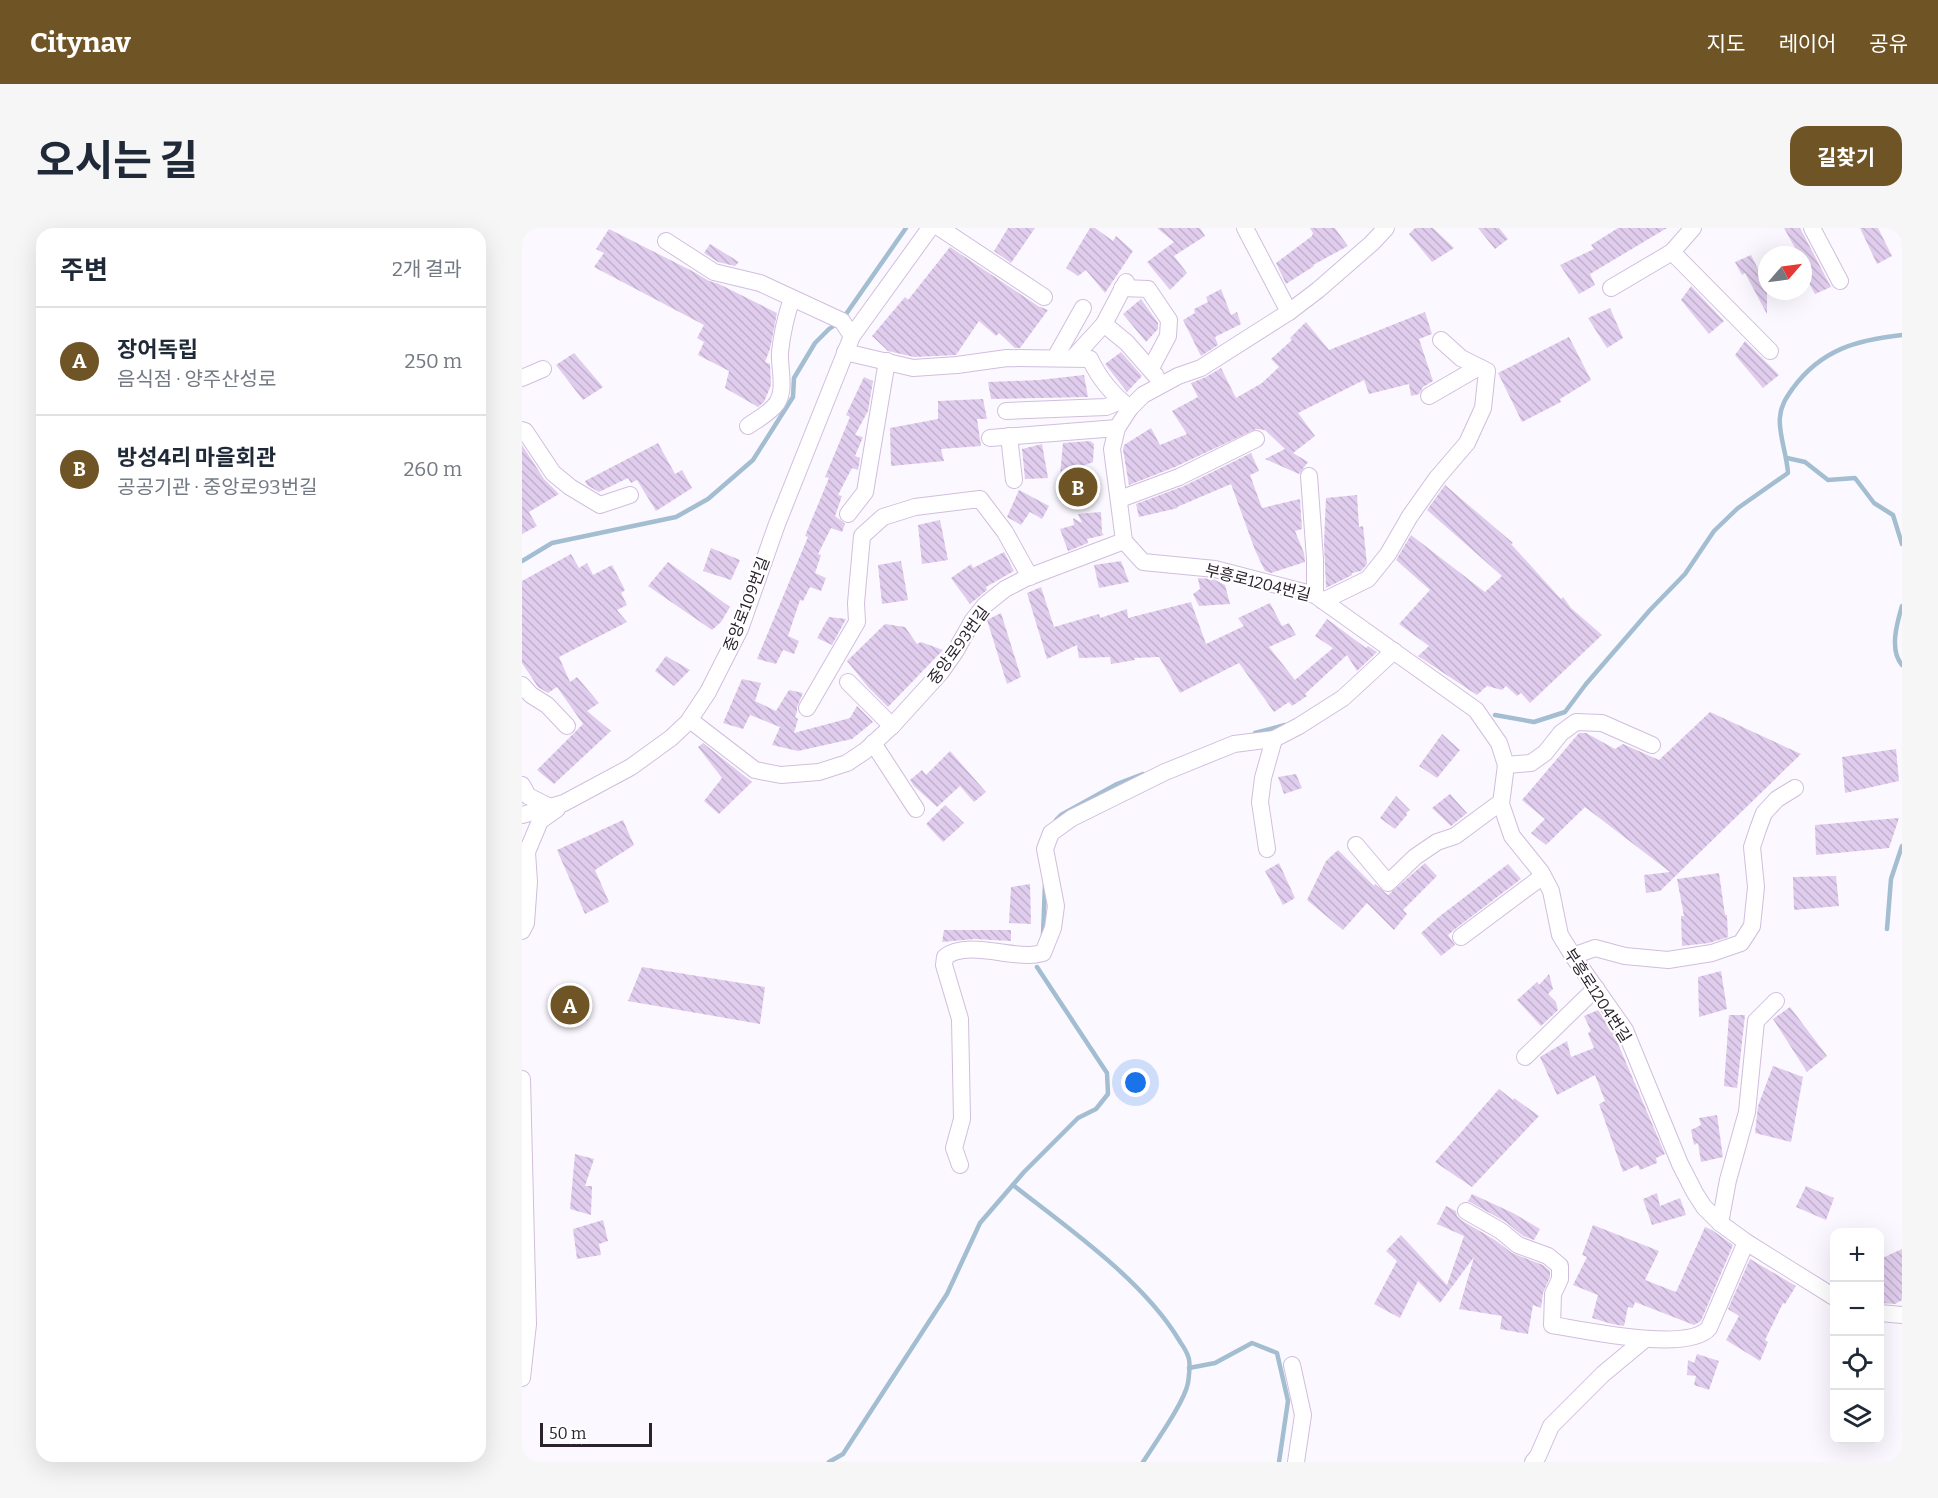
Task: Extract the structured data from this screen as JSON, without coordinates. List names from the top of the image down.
{
  "streets": {
    "street": ["부흥로1204번길", "중앙로109번길", "중앙로93번길"]
  },
  "crossings": [
    ["부흥로1204번길", "중앙로93번길"],
    ["중앙로109번길", "중앙로93번길"]
  ],
  "scale_bar": "50 m",
  "north": "top right",
  "page": {
    "header": "Citynav",
    "nav": ["지도", "레이어", "공유"],
    "title": "오시는 길",
    "buttons": "길찾기",
    "heading": ["주변", "2개 결과"],
    "list": [
      {
        "mark": "A",
        "name": "장어독립",
        "note": "음식점 · 양주산성로",
        "value": "250 m"
      },
      {
        "mark": "B",
        "name": "방성4리 마을회관",
        "note": "공공기관 · 중앙로93번길",
        "value": "260 m"
      }
    ],
    "pins": ["B", "A"],
    "map_buttons": ["+", "−"],
    "scale": "50 m"
  }
}
